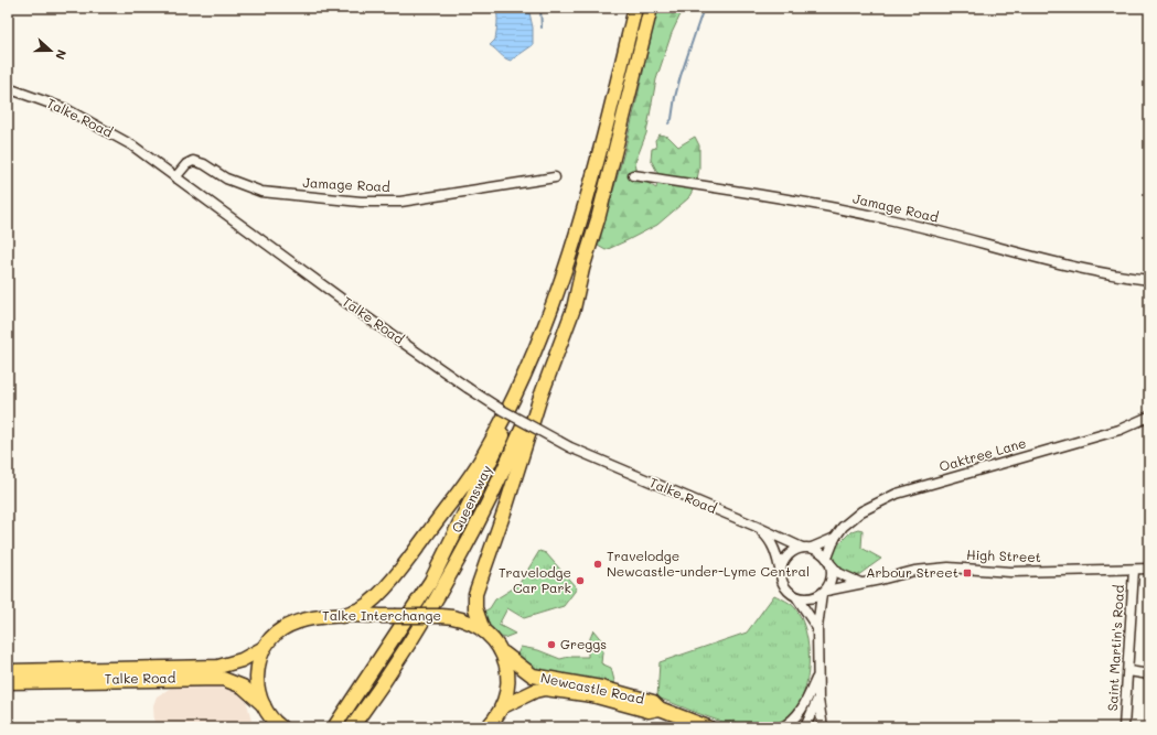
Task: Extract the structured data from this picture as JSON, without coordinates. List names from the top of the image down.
{
  "streets": {
    "highway": [
      "Talke Road",
      "Queensway",
      "Talke Interchange",
      "Newcastle Road"
    ],
    "street": [
      "Jamage Road",
      "Oaktree Lane",
      "High Street",
      "Saint Martin's Road"
    ]
  },
  "crossings": [
    ["Talke Road", "Jamage Road"],
    ["Talke Road", "Oaktree Lane"],
    ["Talke Road", "High Street"],
    ["Talke Road", "Talke Interchange"],
    ["Oaktree Lane", "High Street"],
    ["High Street", "Saint Martin's Road"],
    ["Talke Interchange", "Newcastle Road"]
  ],
  "places": {
    "other": ["Travelodge Newcastle-under-Lyme Central", "Travelodge Car Park", "Greggs"],
    "transit": ["Arbour Street"]
  },
  "north": "right"
}
